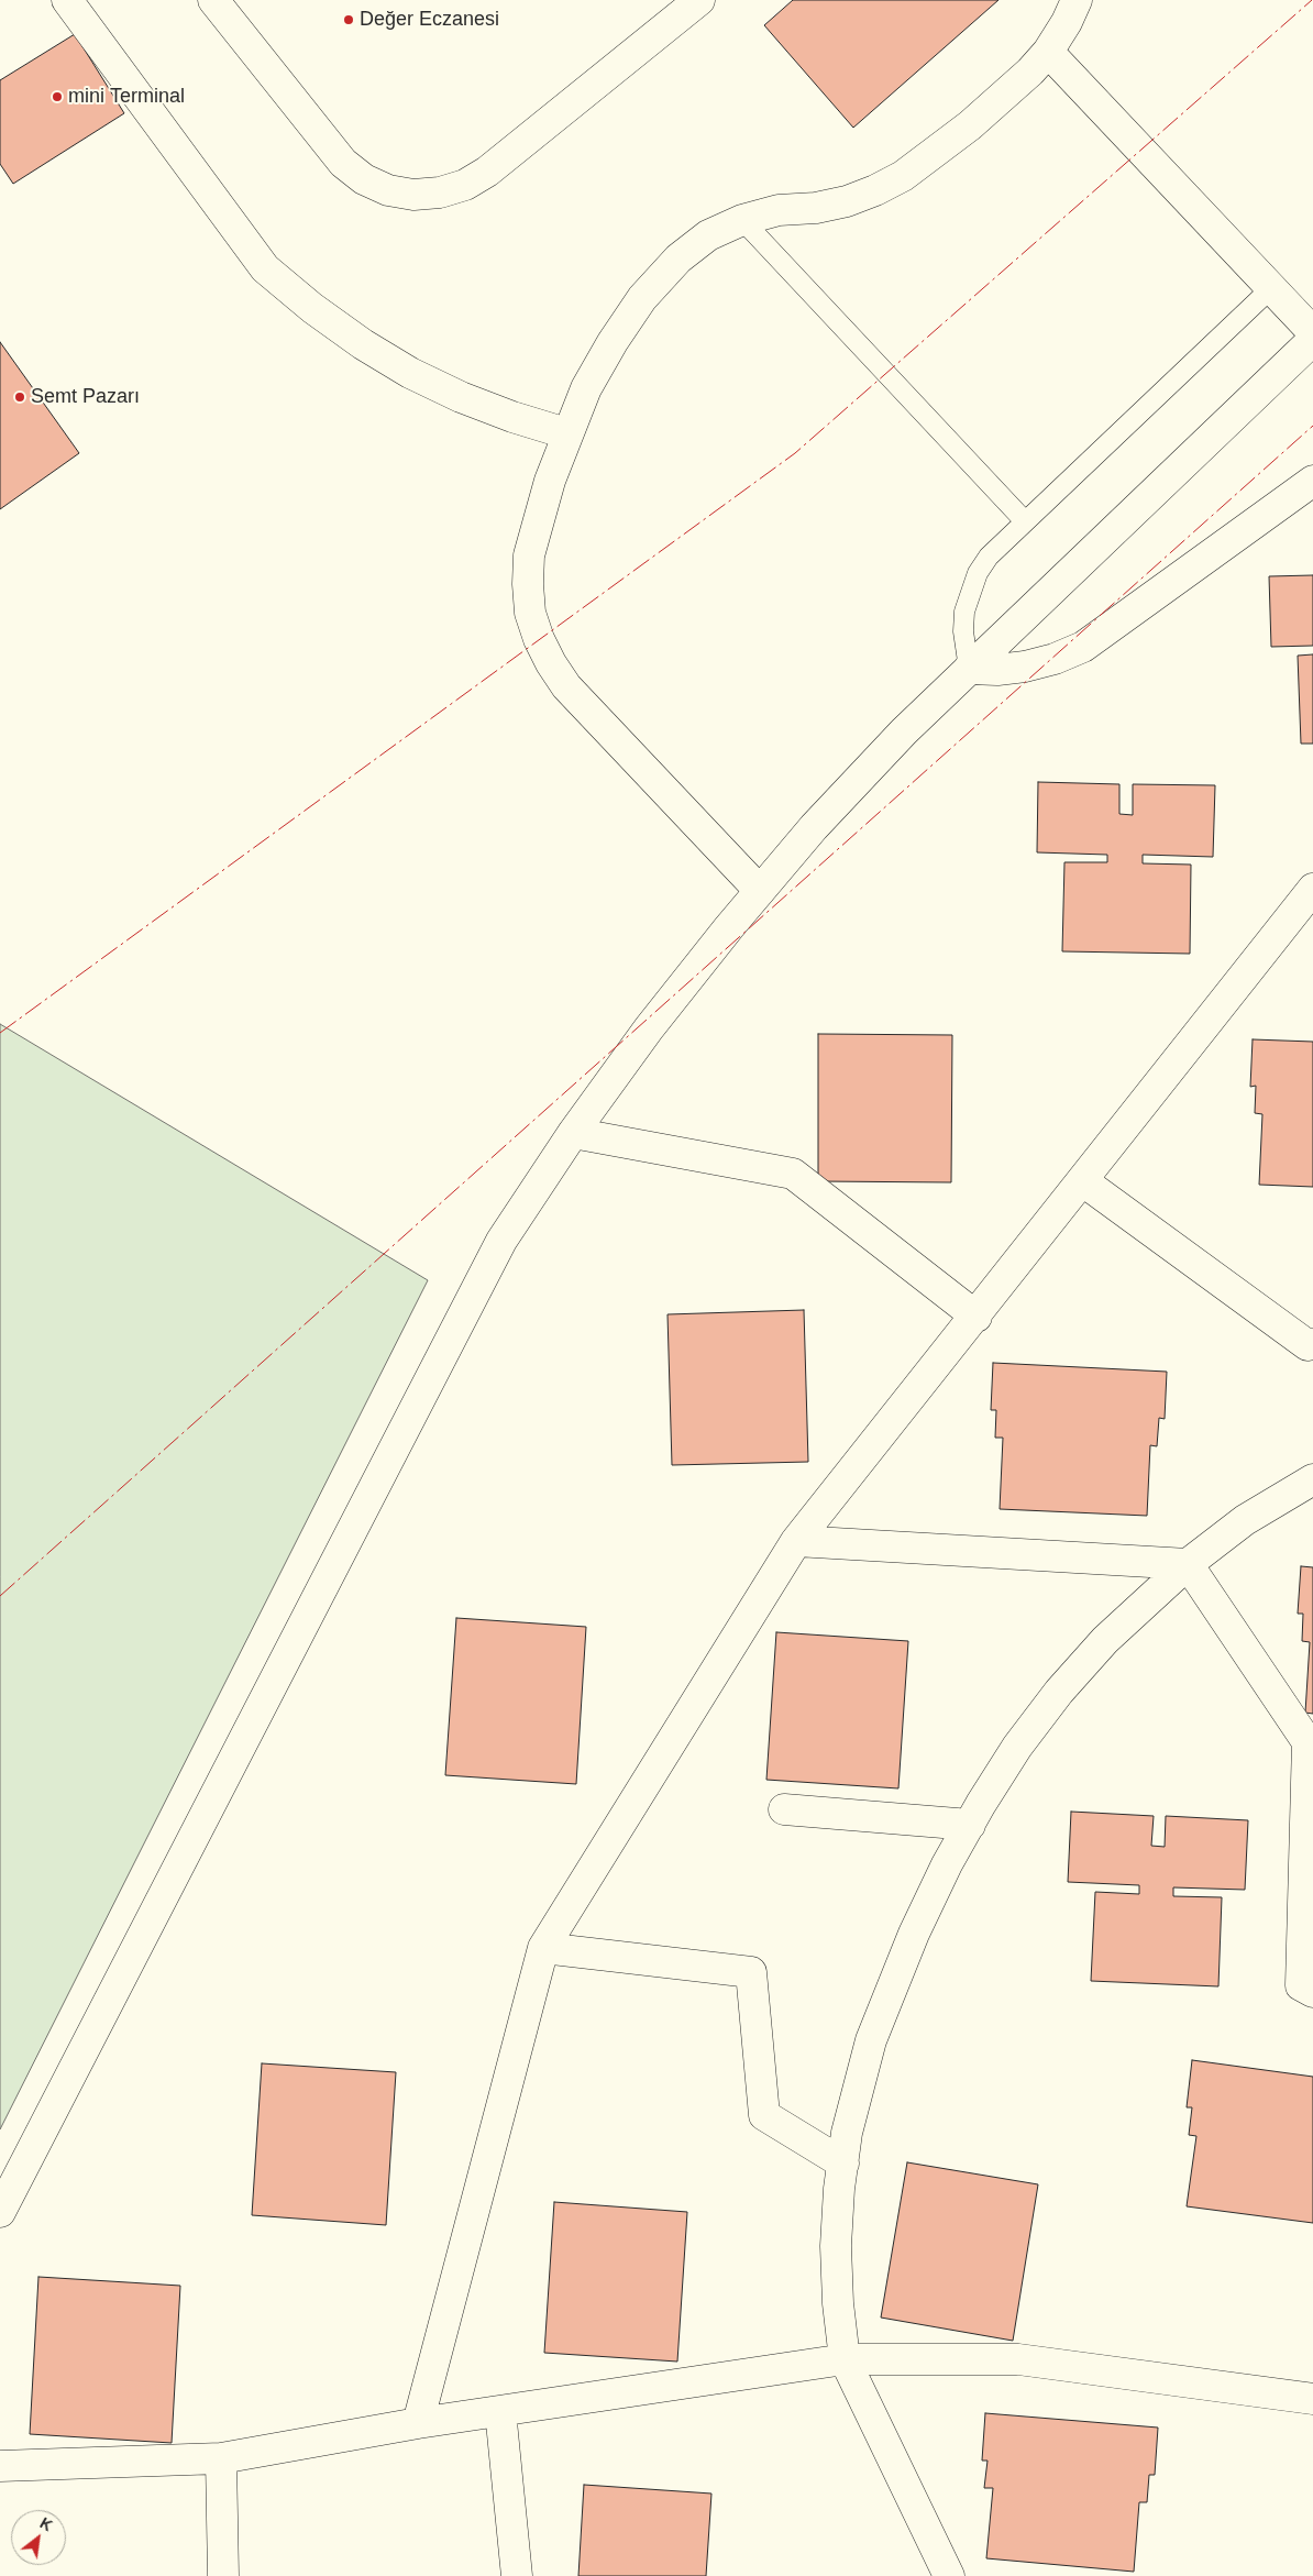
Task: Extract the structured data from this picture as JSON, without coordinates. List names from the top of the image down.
{
  "places": ["Değer Eczanesi", "mini Terminal", "Semt Pazarı"],
  "north": "top right"
}
